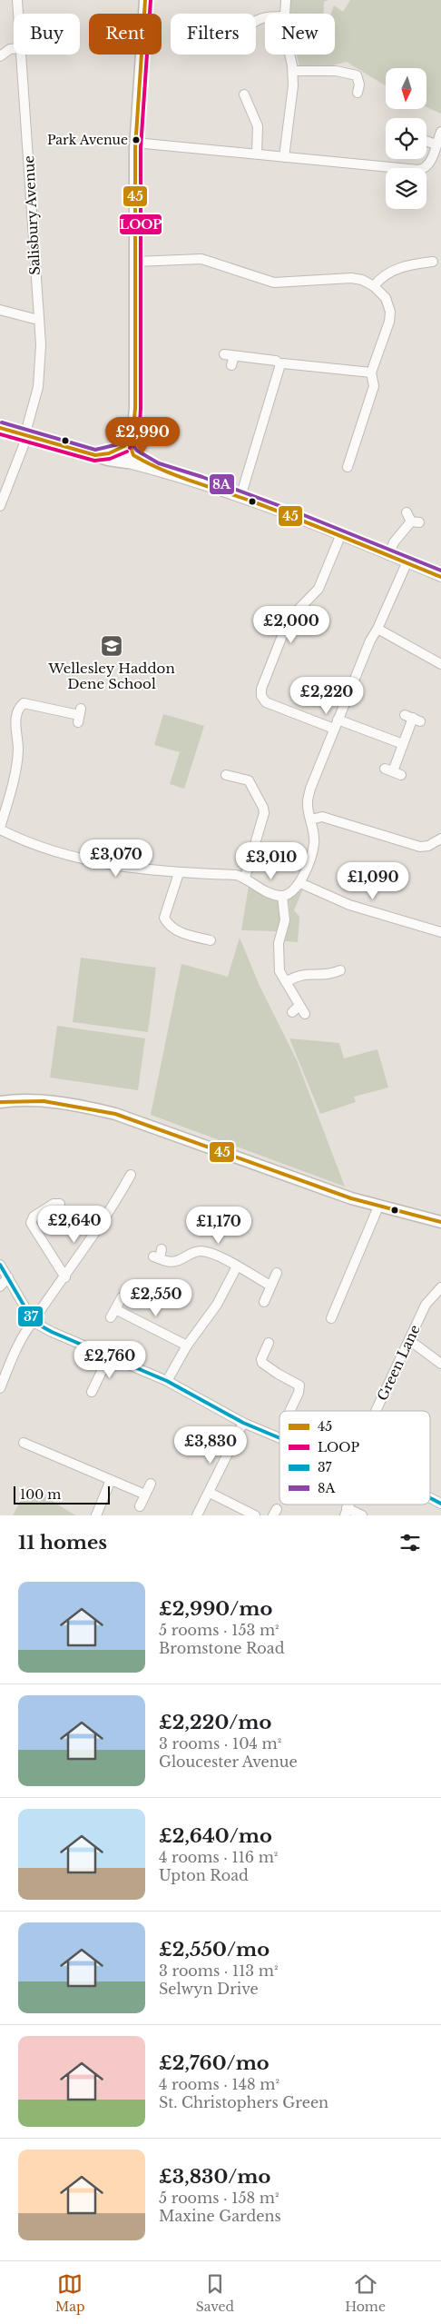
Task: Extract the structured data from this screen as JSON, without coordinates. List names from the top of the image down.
{
  "streets": {
    "street": ["Salisbury Avenue", "Green Lane"]
  },
  "places": {
    "other": ["Park Avenue"],
    "school or university": ["Wellesley Haddon Dene School"]
  },
  "lines": [
    "transit line 45",
    "transit line LOOP",
    "transit line 8A",
    "transit line 37"
  ],
  "legend": [
    "45",
    "LOOP",
    "37",
    "8A"
  ],
  "scale_bar": "100 m",
  "north": "bottom",
  "page": {
    "chip": [
      "Buy",
      "Rent",
      "Filters",
      "New"
    ],
    "price": [
      "£2,990",
      "£2,000",
      "£2,220",
      "£3,070",
      "£3,010",
      "£1,090",
      "£2,640",
      "£1,170",
      "£2,550",
      "£2,760",
      "£3,830"
    ],
    "scale": "100 m",
    "heading": "11 homes",
    "list": [
      {
        "name": "£2,990/mo",
        "note": "5 rooms · 153 m² · Bromstone Road"
      },
      {
        "name": "£2,220/mo",
        "note": "3 rooms · 104 m² · Gloucester Avenue"
      },
      {
        "name": "£2,640/mo",
        "note": "4 rooms · 116 m² · Upton Road"
      },
      {
        "name": "£2,550/mo",
        "note": "3 rooms · 113 m² · Selwyn Drive"
      },
      {
        "name": "£2,760/mo",
        "note": "4 rooms · 148 m² · St. Christophers Green"
      },
      {
        "name": "£3,830/mo",
        "note": "5 rooms · 158 m² · Maxine Gardens"
      }
    ],
    "tabs": ["Map", "Saved", "Home"]
  }
}
